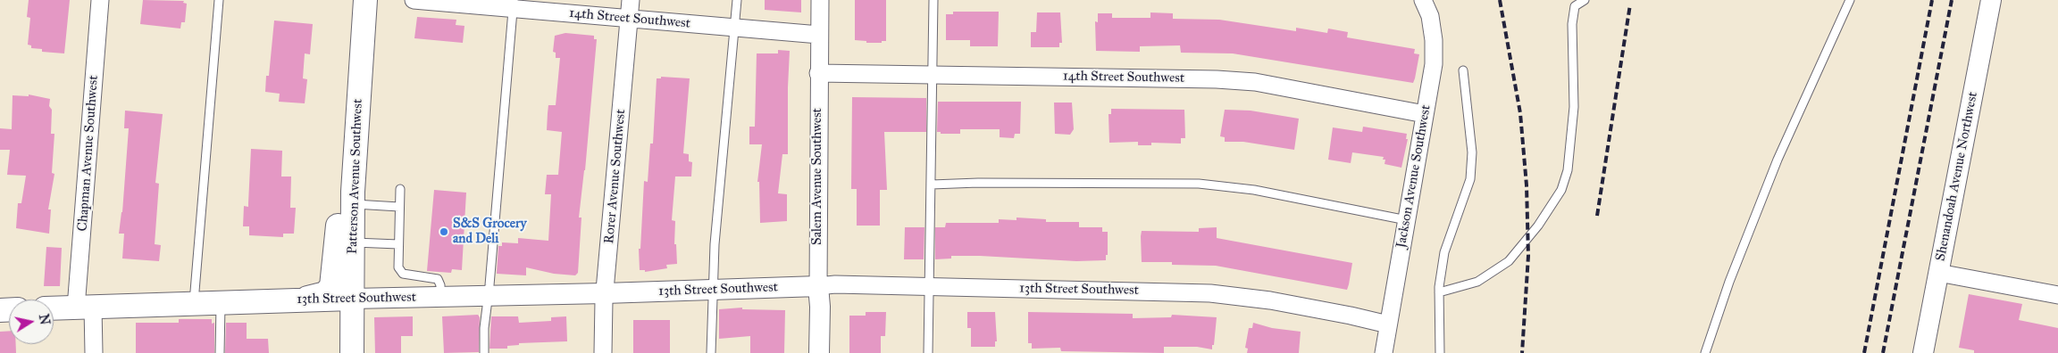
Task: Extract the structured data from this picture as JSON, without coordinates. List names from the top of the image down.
{
  "streets": {
    "main road": ["Patterson Avenue Southwest", "13th Street Southwest"],
    "street": [
      "14th Street Southwest",
      "Chapman Avenue Southwest",
      "Rorer Avenue Southwest",
      "Salem Avenue Southwest",
      "Jackson Avenue Southwest",
      "Shenandoah Avenue Northwest"
    ]
  },
  "crossings": [
    ["14th Street Southwest", "Rorer Avenue Southwest"],
    ["14th Street Southwest", "Salem Avenue Southwest"],
    ["14th Street Southwest", "Jackson Avenue Southwest"],
    ["Chapman Avenue Southwest", "13th Street Southwest"],
    ["Patterson Avenue Southwest", "13th Street Southwest"],
    ["Rorer Avenue Southwest", "13th Street Southwest"],
    ["Salem Avenue Southwest", "13th Street Southwest"],
    ["Jackson Avenue Southwest", "13th Street Southwest"]
  ],
  "places": ["S&S Grocery and Deli"],
  "north": "right"
}
